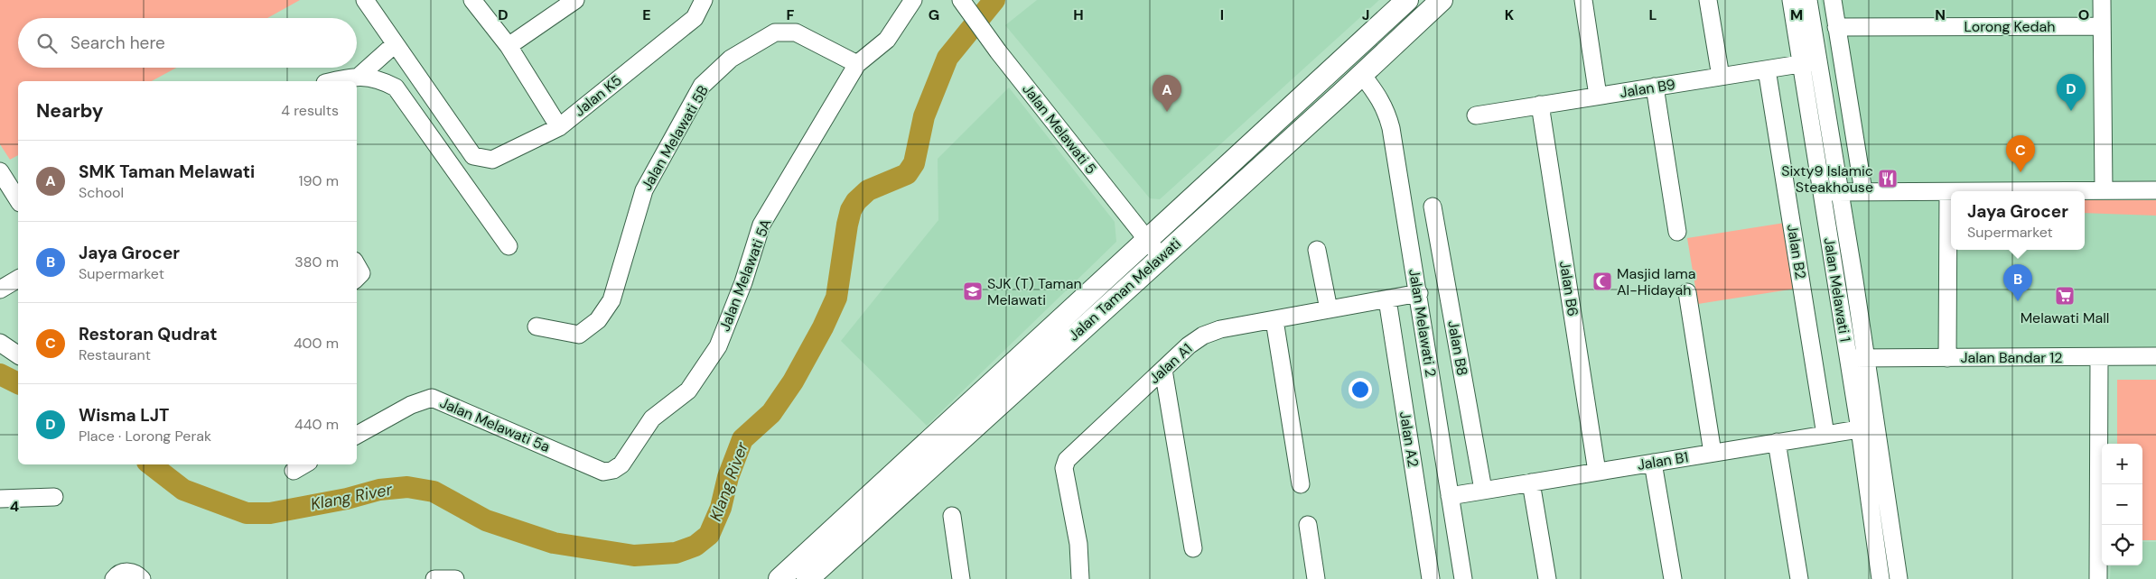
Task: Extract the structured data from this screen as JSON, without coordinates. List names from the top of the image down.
{
  "streets": {
    "main road": ["Jalan Taman Melawati"],
    "street": [
      "Lorong Kedah",
      "Jalan B9",
      "Jalan K5",
      "Jalan Melawati 5",
      "Jalan Melawati 5B",
      "Jalan B2",
      "Jalan Melawati 5A",
      "Jalan B6",
      "Jalan Melawati 1",
      "Jalan Melawati 2",
      "Jalan B8",
      "Jalan Bandar 12",
      "Jalan A1",
      "Jalan Melawati 5a",
      "Jalan A2",
      "Jalan B1"
    ]
  },
  "crossings": [
    ["Jalan B9", "Jalan B2"],
    ["Jalan B9", "Jalan B6"],
    ["Jalan B9", "Jalan Melawati 1"],
    ["Jalan Melawati 5", "Jalan Taman Melawati"],
    ["Jalan Melawati 5B", "Jalan Melawati 5A"],
    ["Jalan B2", "Jalan B1"],
    ["Jalan Melawati 5A", "Jalan Melawati 5a"],
    ["Jalan B6", "Jalan B1"],
    ["Jalan Taman Melawati", "Jalan Melawati 2"],
    ["Jalan Melawati 1", "Jalan Bandar 12"],
    ["Jalan Melawati 1", "Jalan B1"],
    ["Jalan Melawati 2", "Jalan A1"],
    ["Jalan Melawati 2", "Jalan B1"],
    ["Jalan B8", "Jalan B1"],
    ["Jalan A1", "Jalan A2"]
  ],
  "water": ["Klang River"],
  "places": {
    "restaurant": ["Sixty9 Islamic Steakhouse"],
    "mosque": ["Masjid lama Al-Hidayah"],
    "school or university": ["SJK (T) Taman Melawati"],
    "supermarket": ["Melawati Mall"]
  },
  "page": {
    "search": "Search here",
    "pins": [
      "D",
      "A",
      "C",
      "B"
    ],
    "heading": ["Nearby", "4 results"],
    "list": [
      {
        "mark": "A",
        "name": "SMK Taman Melawati",
        "note": "School",
        "value": "190 m"
      },
      {
        "mark": "B",
        "name": "Jaya Grocer",
        "note": "Supermarket",
        "value": "380 m"
      },
      {
        "mark": "C",
        "name": "Restoran Qudrat",
        "note": "Restaurant",
        "value": "400 m"
      },
      {
        "mark": "D",
        "name": "Wisma LJT",
        "note": "Place · Lorong Perak",
        "value": "440 m"
      }
    ],
    "popup": ["Jaya Grocer", "Supermarket"],
    "map_buttons": ["+", "−"]
  },
  "grid": {
    "columns": [
      "D",
      "E",
      "F",
      "G",
      "H",
      "I",
      "J",
      "K",
      "L",
      "M",
      "N",
      "O"
    ],
    "rows": ["4"]
  }
}
